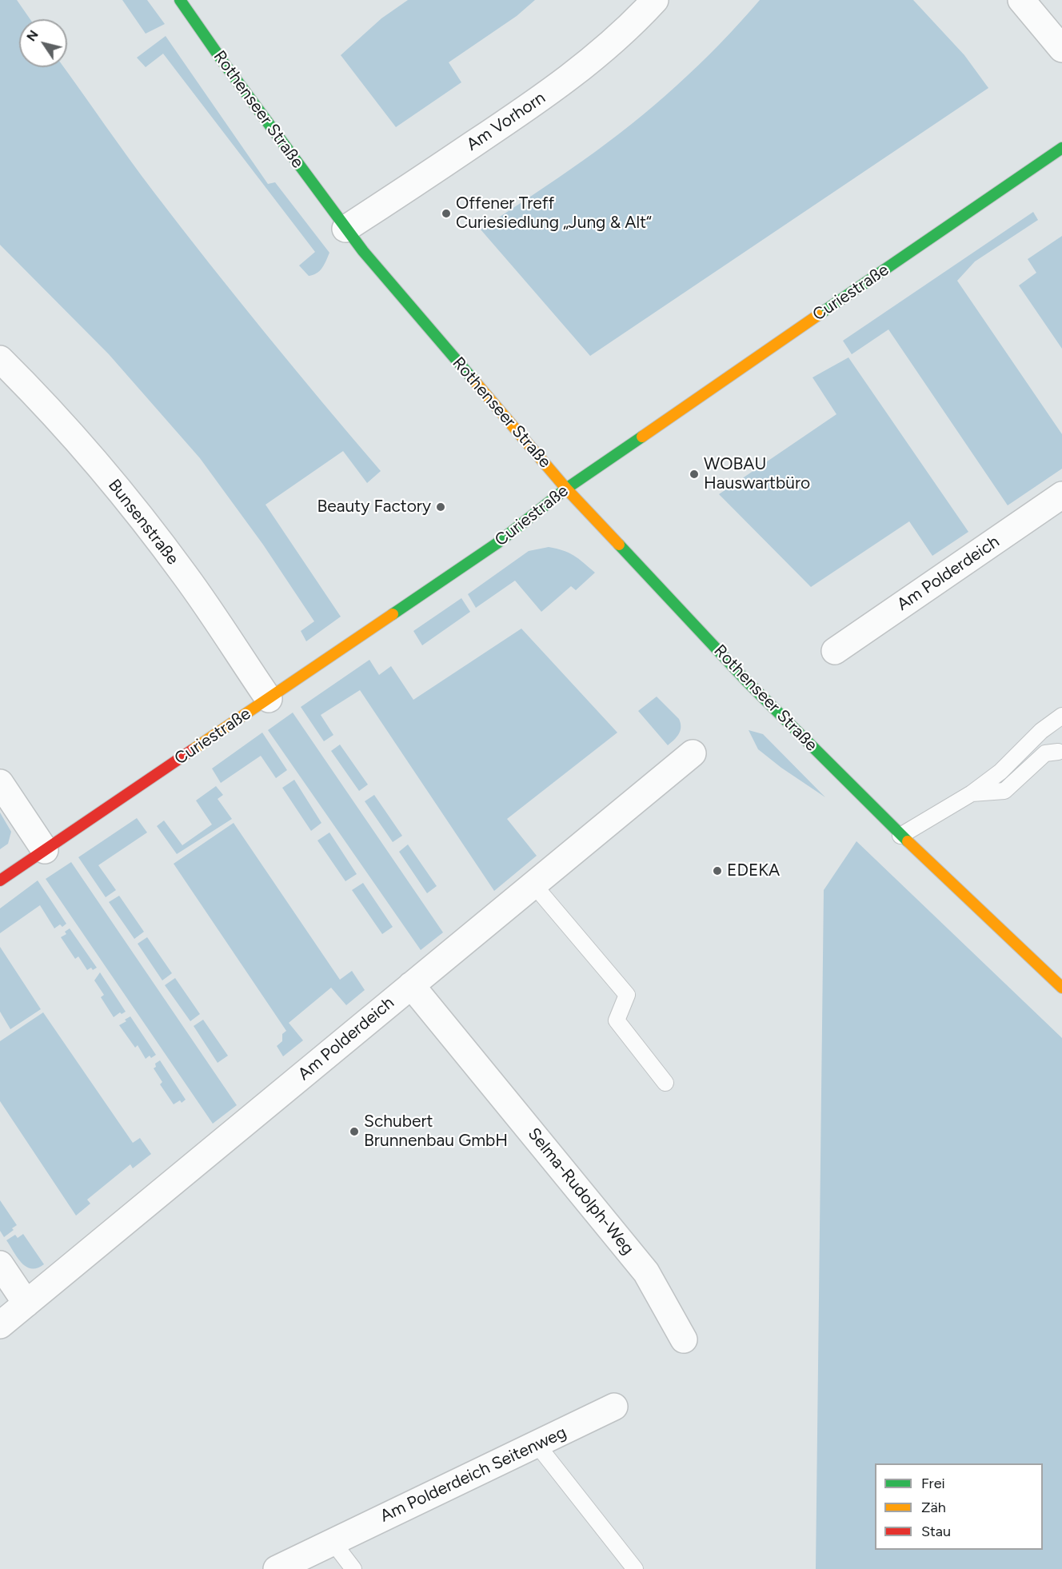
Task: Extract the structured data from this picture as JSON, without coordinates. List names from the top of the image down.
{
  "streets": {
    "street": [
      "Rothenseer Straße",
      "Am Vorhorn",
      "Curiestraße",
      "Bunsenstraße",
      "Am Polderdeich",
      "Selma-Rudolph-Weg",
      "Am Polderdeich Seitenweg"
    ]
  },
  "crossings": [
    ["Rothenseer Straße", "Am Vorhorn"],
    ["Rothenseer Straße", "Curiestraße"],
    ["Curiestraße", "Bunsenstraße"],
    ["Am Polderdeich", "Selma-Rudolph-Weg"]
  ],
  "places": [
    "Offener Treff Curiesiedlung „Jung & Alt“",
    "WOBAU Hauswartbüro",
    "Beauty Factory",
    "EDEKA",
    "Schubert Brunnenbau GmbH"
  ],
  "legend": ["Frei", "Zäh", "Stau"],
  "north": "top left"
}
